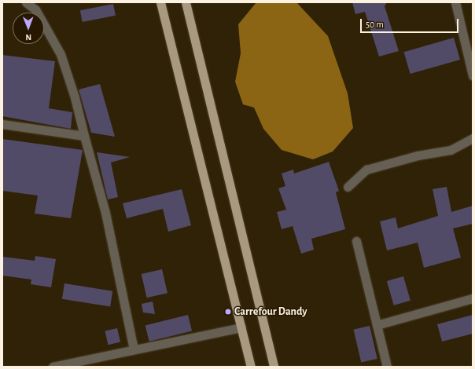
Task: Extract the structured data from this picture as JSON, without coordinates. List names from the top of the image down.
{
  "places": ["Carrefour Dandy"],
  "scale_bar": "50 m",
  "north": "bottom"
}
